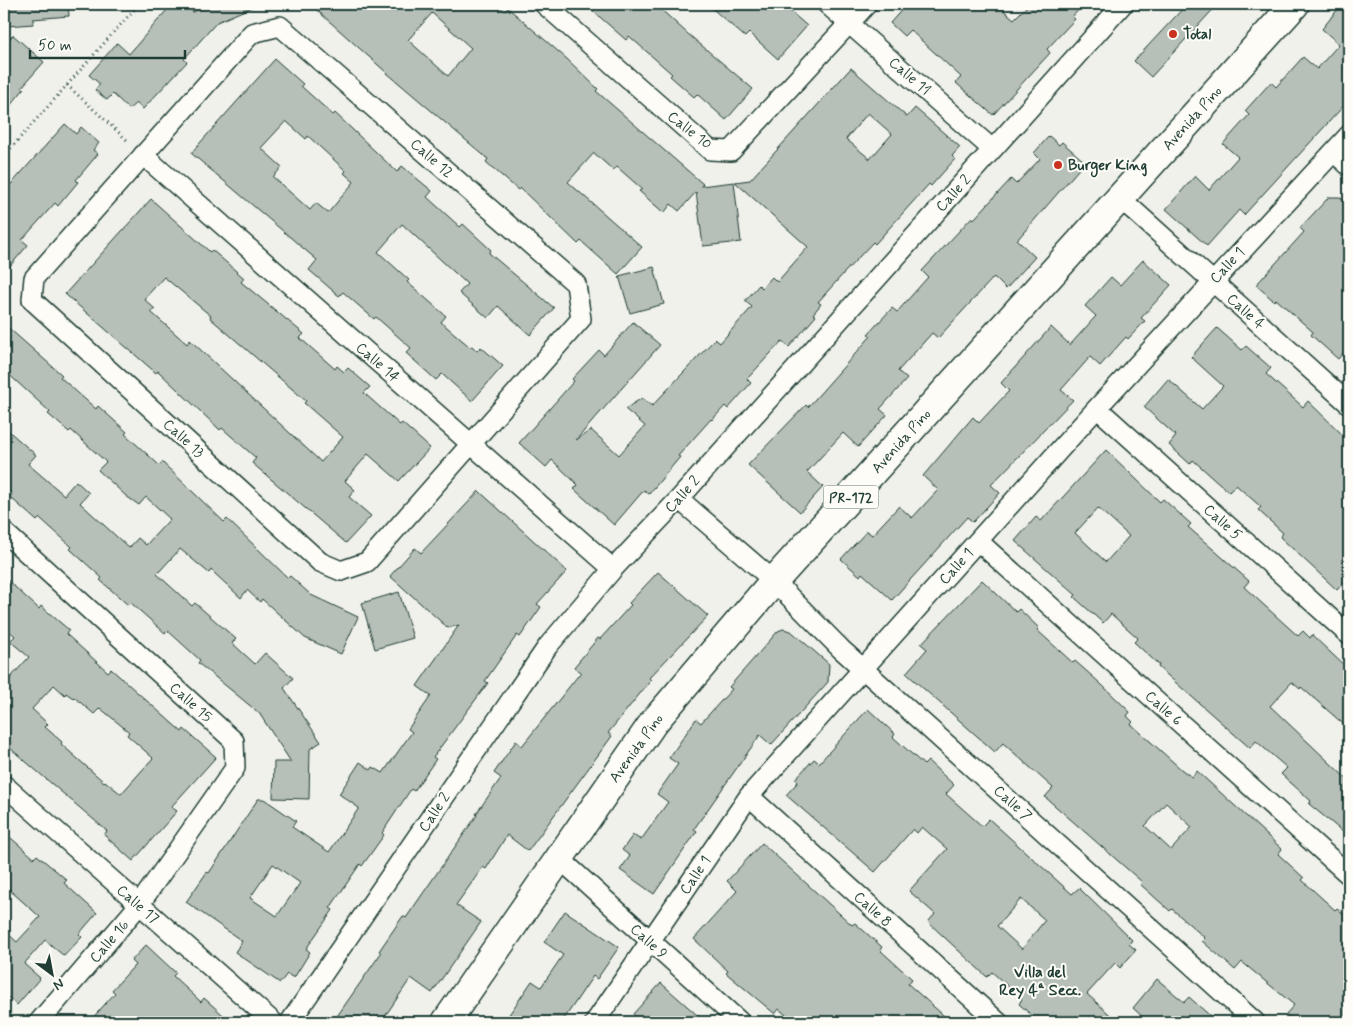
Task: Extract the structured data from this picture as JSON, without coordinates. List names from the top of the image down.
{
  "streets": {
    "main road": ["Avenida Pino", "PR-172"],
    "street": [
      "Calle 11",
      "Calle 10",
      "Calle 12",
      "Calle 2",
      "Calle 1",
      "Calle 4",
      "Calle 14",
      "Calle 13",
      "Calle 5",
      "Calle 15",
      "Calle 6",
      "Calle 7",
      "Calle 17",
      "Calle 8",
      "Calle 16",
      "Calle 9"
    ]
  },
  "crossings": [
    ["Calle 11", "Calle 10"],
    ["Calle 11", "Calle 2"],
    ["Avenida Pino", "Calle 4"],
    ["Avenida Pino", "Calle 7"],
    ["Avenida Pino", "Calle 9"],
    ["Calle 12", "Calle 14"],
    ["Calle 12", "Calle 13"],
    ["Calle 2", "Calle 14"],
    ["Calle 2", "Calle 7"],
    ["Calle 1", "Calle 4"],
    ["Calle 1", "Calle 5"],
    ["Calle 1", "Calle 6"],
    ["Calle 1", "Calle 7"],
    ["Calle 1", "Calle 8"],
    ["Calle 1", "Calle 9"],
    ["Calle 14", "Calle 13"],
    ["Calle 15", "Calle 17"],
    ["Calle 15", "Calle 16"],
    ["Calle 17", "Calle 16"]
  ],
  "districts": ["Villa del Rey 4ª Secc."],
  "places": ["Total", "Burger King"],
  "scale_bar": "50 m",
  "north": "bottom right"
}
